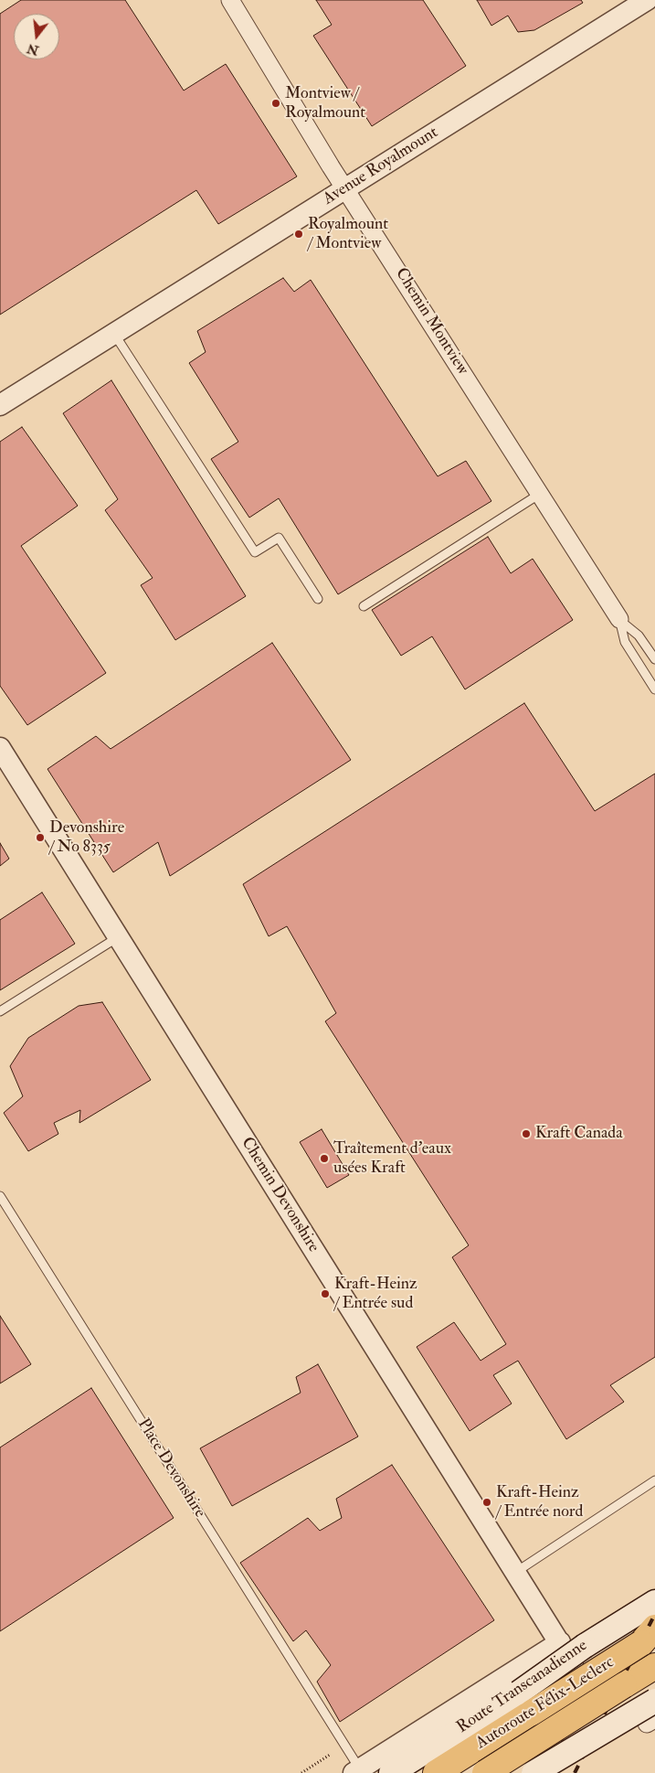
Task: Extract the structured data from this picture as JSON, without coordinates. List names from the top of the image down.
{
  "streets": {
    "highway": ["Autoroute Félix-Leclerc"],
    "main road": ["Route Transcanadienne"],
    "street": ["Avenue Royalmount", "Chemin Montview", "Chemin Devonshire"],
    "lane": ["Place Devonshire"]
  },
  "crossings": [
    ["Avenue Royalmount", "Chemin Montview"]
  ],
  "places": [
    "Montview / Royalmount",
    "Royalmount / Montview",
    "Devonshire / No 8335",
    "Kraft Canada",
    "Traîtement d'eaux usées Kraft",
    "Kraft-Heinz / Entrée sud",
    "Kraft-Heinz / Entrée nord"
  ],
  "north": "bottom"
}
